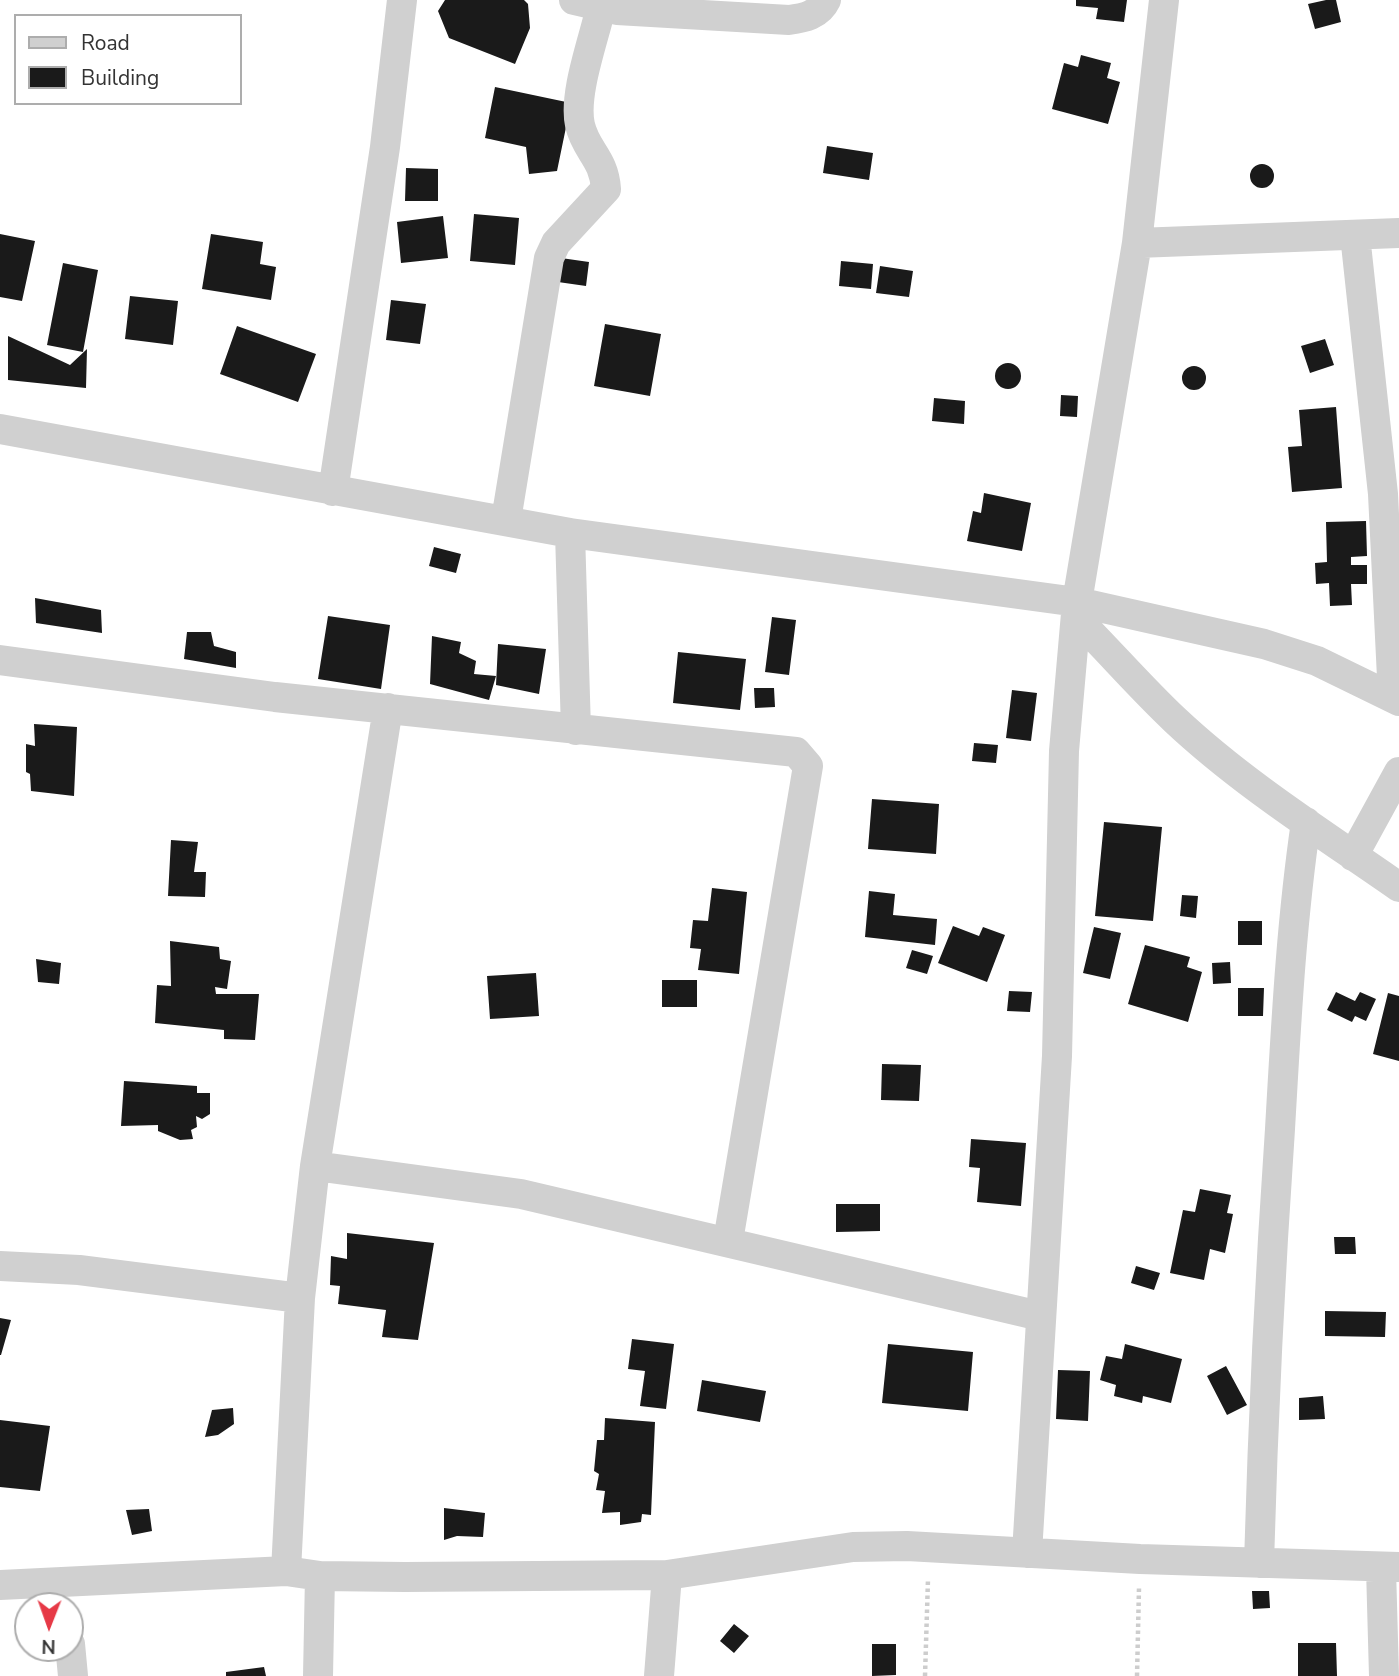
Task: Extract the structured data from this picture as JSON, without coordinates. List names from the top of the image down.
{
  "legend": ["Road", "Building"],
  "north": "bottom"
}
